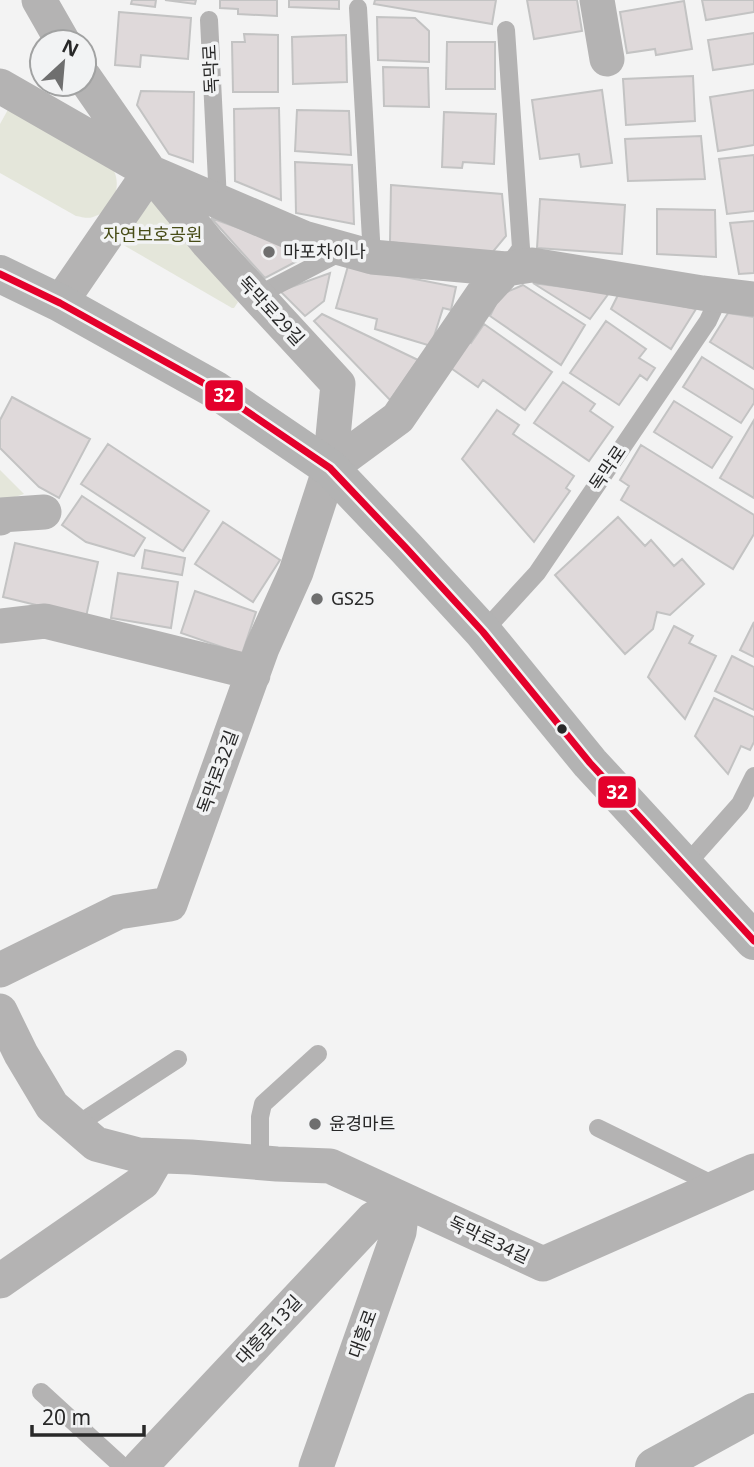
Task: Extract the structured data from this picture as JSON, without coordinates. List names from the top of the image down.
{
  "streets": {
    "street": [
      "독막로29길",
      "독막로32길",
      "독막로34길",
      "대흥로13길",
      "대흥로"
    ],
    "lane": ["독막로"]
  },
  "crossings": [
    ["독막로29길", "독막로32길"],
    ["독막로34길", "대흥로13길"],
    ["독막로34길", "대흥로"],
    ["대흥로13길", "대흥로"]
  ],
  "parks": ["자연보호공원"],
  "places": ["마포차이나", "GS25", "윤경마트"],
  "lines": ["transit line 32"],
  "scale_bar": "20 m",
  "north": "top right"
}
